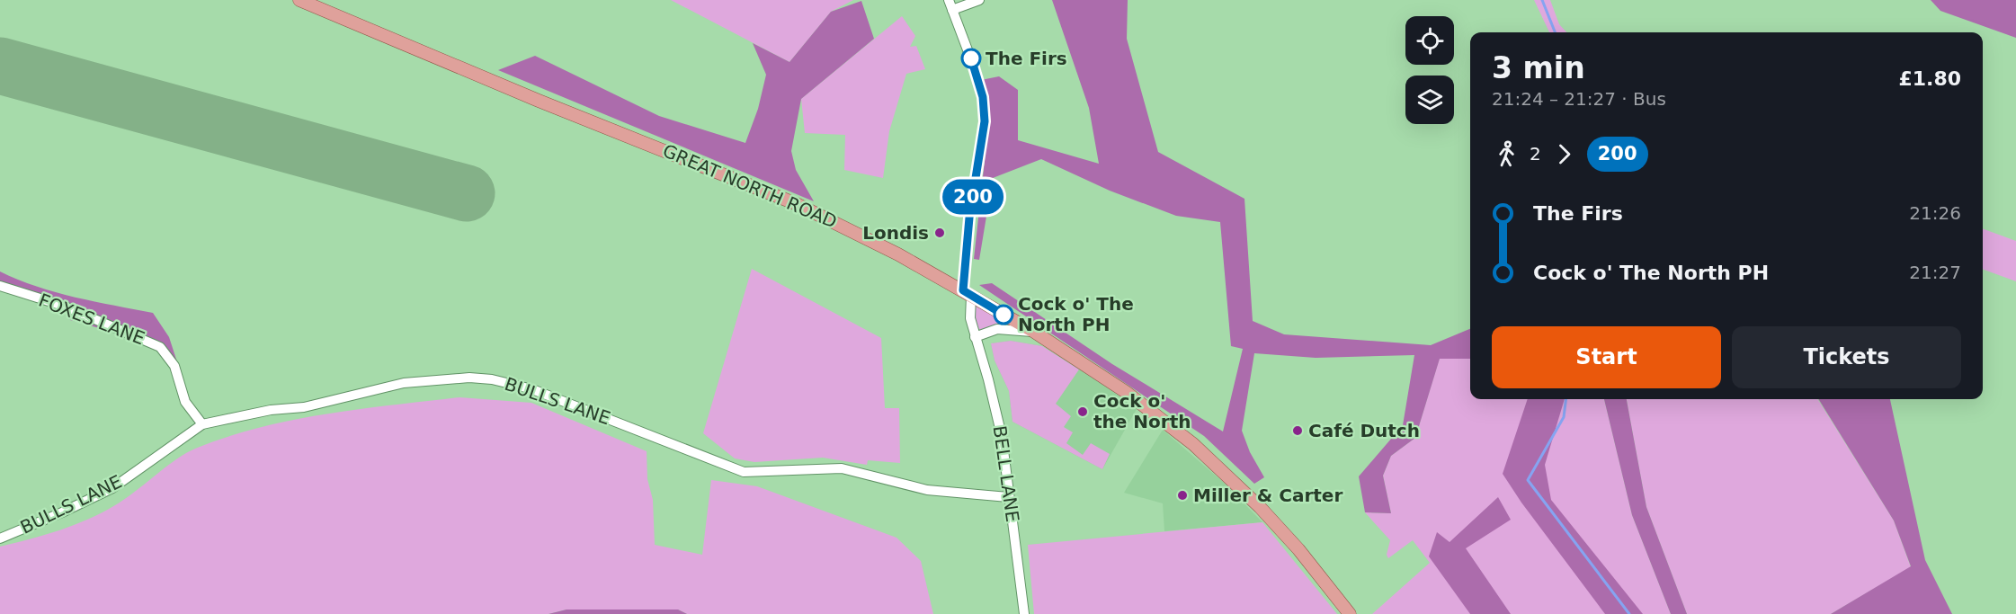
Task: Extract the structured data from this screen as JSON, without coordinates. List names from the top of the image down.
{
  "streets": {
    "main road": ["GREAT NORTH ROAD"],
    "street": ["FOXES LANE", "BULLS LANE", "BELL LANE"]
  },
  "crossings": [
    ["GREAT NORTH ROAD", "BELL LANE"],
    ["FOXES LANE", "BULLS LANE"],
    ["BULLS LANE", "BELL LANE"]
  ],
  "places": [
    "The Firs",
    "Londis",
    "Cock o' The North PH",
    "Cock o' the North",
    "Café Dutch",
    "Miller & Carter"
  ],
  "lines": ["bus line 200"],
  "page": {
    "on_map": "200",
    "heading": ["3 min", "21:24 – 21:27 · Bus", "£1.80"],
    "legs": ["2", "200"],
    "list": [
      {
        "name": "The Firs",
        "value": "21:26"
      },
      {
        "name": "Cock o' The North PH",
        "value": "21:27"
      }
    ],
    "buttons": ["Start", "Tickets"]
  }
}
